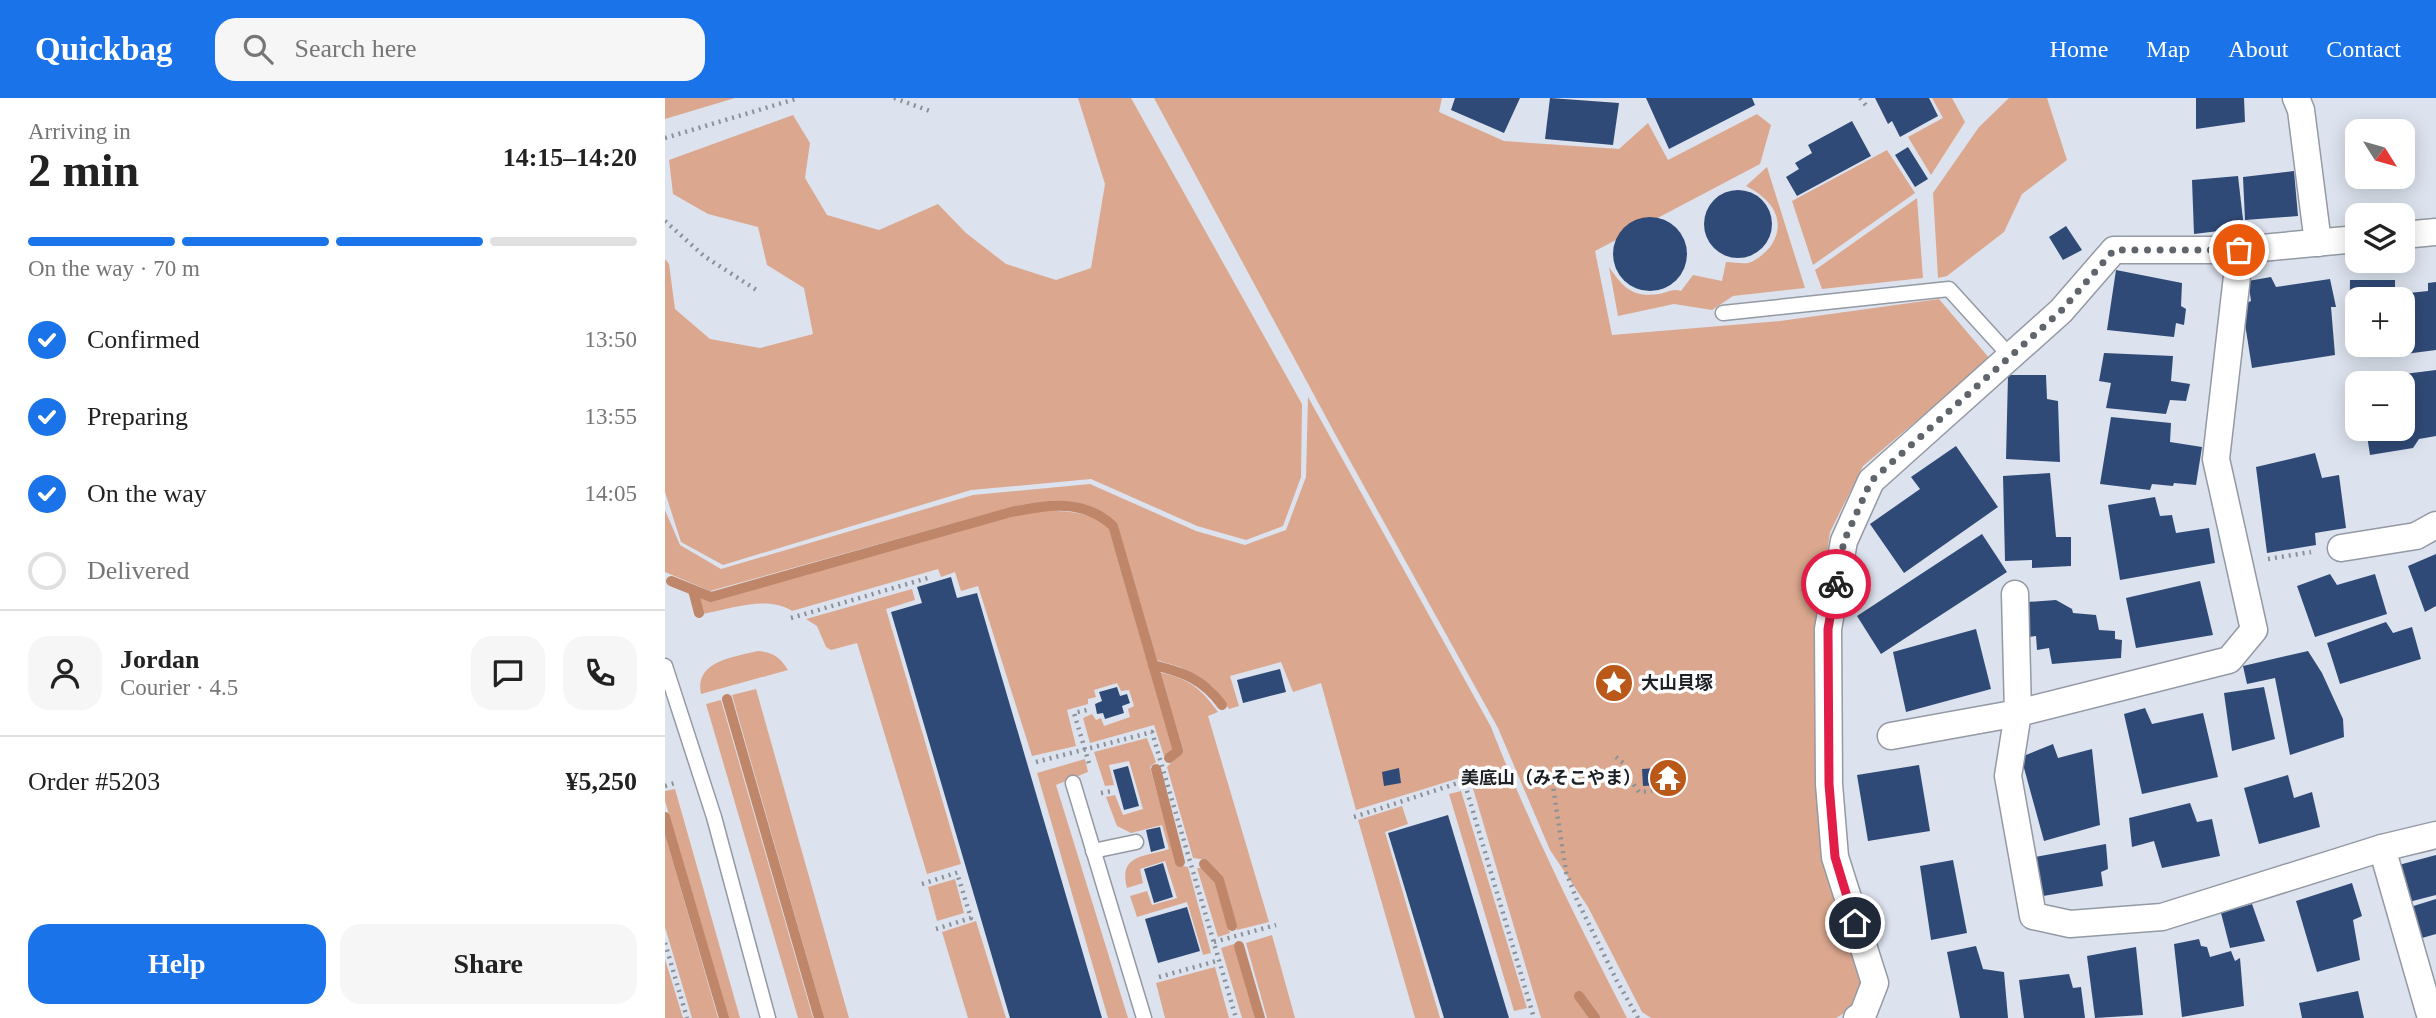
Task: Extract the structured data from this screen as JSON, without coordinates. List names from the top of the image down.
{
  "places": {
    "place": ["大山貝塚"],
    "temple": ["美底山（みそこやま）"]
  },
  "north": "bottom right",
  "page": {
    "header": "Quickbag",
    "search": "Search here",
    "nav": [
      "Home",
      "Map",
      "About",
      "Contact"
    ],
    "heading": ["2 min", "Arriving in", "14:15–14:20"],
    "panel": [
      "Jordan",
      "Courier · 4.5",
      "Order #5203",
      "¥5,250"
    ],
    "map_buttons": ["+", "−"],
    "bar": "On the way · 70 m",
    "list": [
      ["Confirmed", "13:50"],
      ["Preparing", "13:55"],
      ["On the way", "14:05"],
      "Delivered"
    ],
    "buttons": ["Help", "Share"]
  }
}
